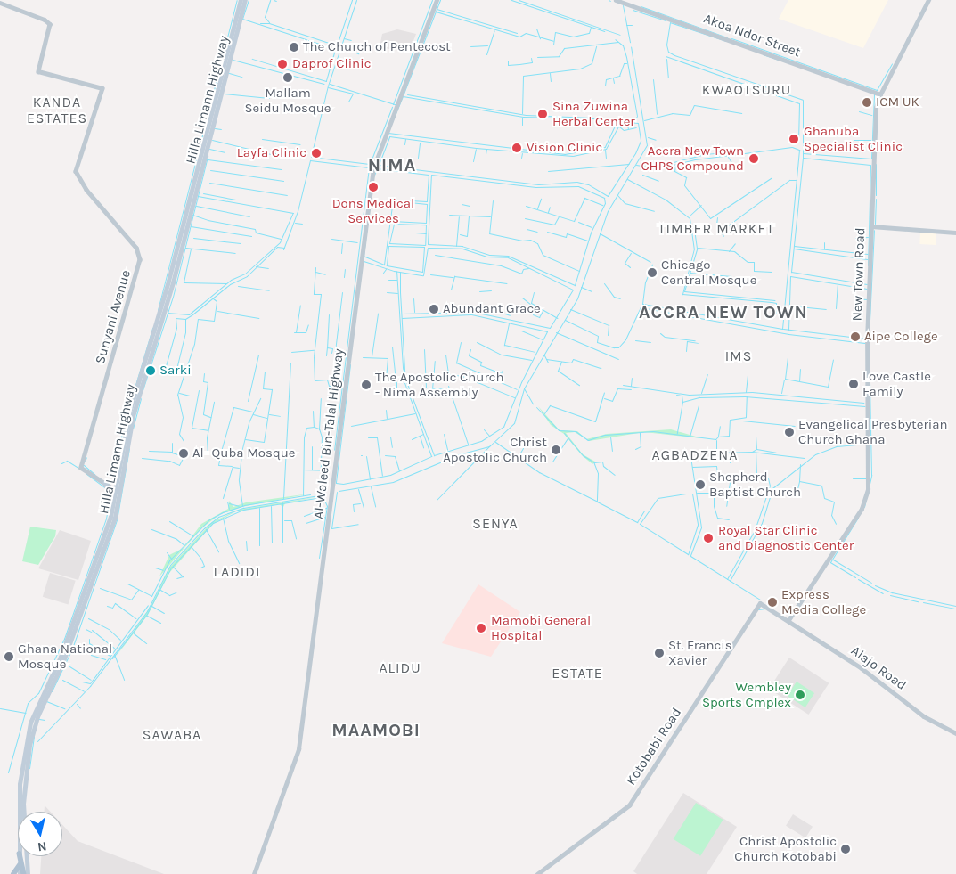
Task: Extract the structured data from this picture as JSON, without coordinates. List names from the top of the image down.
{
  "streets": {
    "main road": ["Hilla Limann Highway"],
    "street": [
      "Akoa Ndor Street",
      "New Town Road",
      "Sunyani Avenue",
      "Al-Waleed Bin-Talal Highway",
      "Alajo Road",
      "Kotobabi Road"
    ]
  },
  "crossings": [
    ["Akoa Ndor Street", "New Town Road"],
    ["New Town Road", "Alajo Road"],
    ["Alajo Road", "Kotobabi Road"]
  ],
  "districts": [
    "KWAOTSURU",
    "KANDA ESTATES",
    "NIMA",
    "TIMBER MARKET",
    "ACCRA NEW TOWN",
    "IMS",
    "AGBADZENA",
    "SENYA",
    "LADIDI",
    "ALIDU",
    "ESTATE",
    "MAAMOBI",
    "SAWABA"
  ],
  "places": [
    "The Church of Pentecost",
    "Daprof Clinic",
    "Mallam Seidu Mosque",
    "ICM UK",
    "Sina Zuwina Herbal Center",
    "Ghanuba Specialist Clinic",
    "Vision Clinic",
    "Layfa Clinic",
    "Accra New Town CHPS Compound",
    "Dons Medical Services",
    "Chicago Central Mosque",
    "Abundant Grace",
    "Aipe College",
    "Sarki",
    "Love Castle Family",
    "The Apostolic Church - Nima Assembly",
    "Evangelical Presbyterian Church Ghana",
    "Christ Apostolic Church",
    "Al- Quba Mosque",
    "Shepherd Baptist Church",
    "Royal Star Clinic and Diagnostic Center",
    "Express Media College",
    "Mamobi General Hospital",
    "St. Francis Xavier",
    "Ghana National Mosque",
    "Wembley Sports Cmplex",
    "Christ Apostolic Church Kotobabi"
  ],
  "north": "bottom"
}
